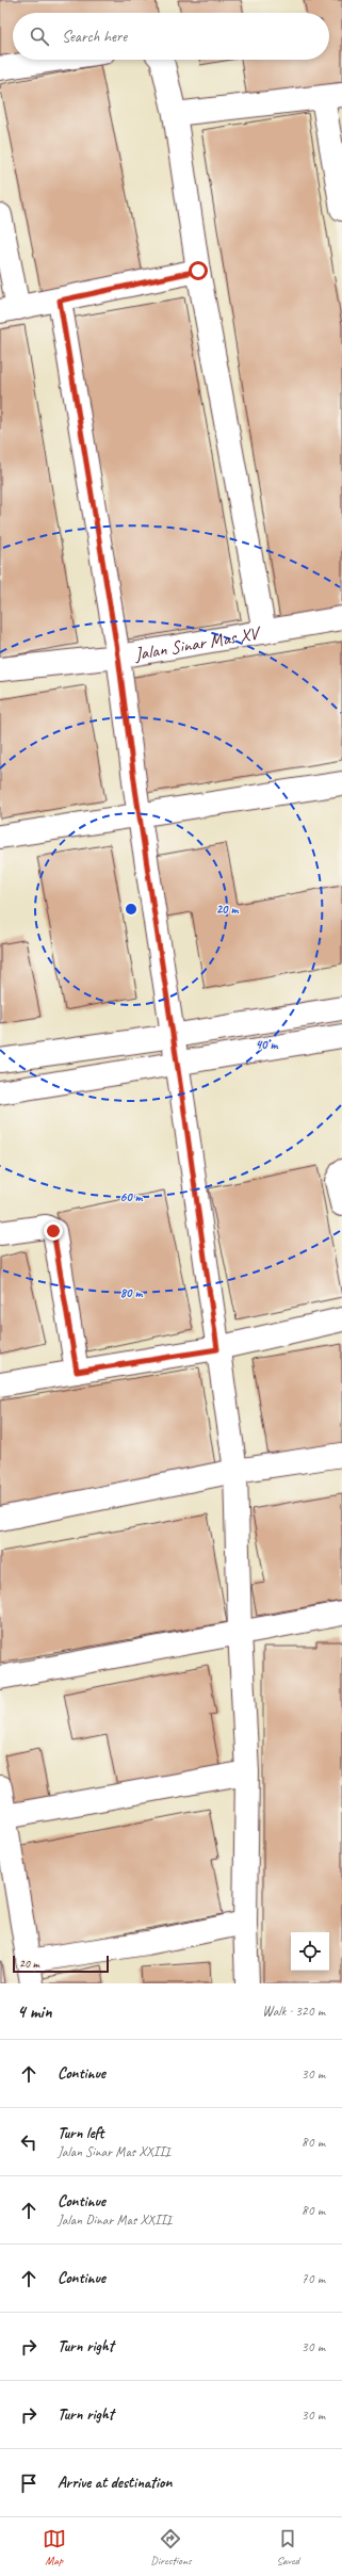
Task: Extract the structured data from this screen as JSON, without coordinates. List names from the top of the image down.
{
  "streets": {
    "street": ["Jalan Sinar Mas XV"]
  },
  "scale_bar": "20 m",
  "page": {
    "search": "Search here",
    "scale": "20 m",
    "heading": ["4 min", "Walk · 320 m"],
    "list": [
      ["Continue", "30 m"],
      ["Turn left", "Jalan Sinar Mas XXIII", "80 m"],
      ["Continue", "Jalan Dinar Mas XXIII", "80 m"],
      ["Continue", "70 m"],
      ["Turn right", "30 m"],
      ["Turn right", "30 m"],
      "Arrive at destination"
    ],
    "nav": ["Map", "Directions", "Saved"]
  },
  "rings": [
    "20 m",
    "40 m",
    "60 m",
    "80 m"
  ]
}
